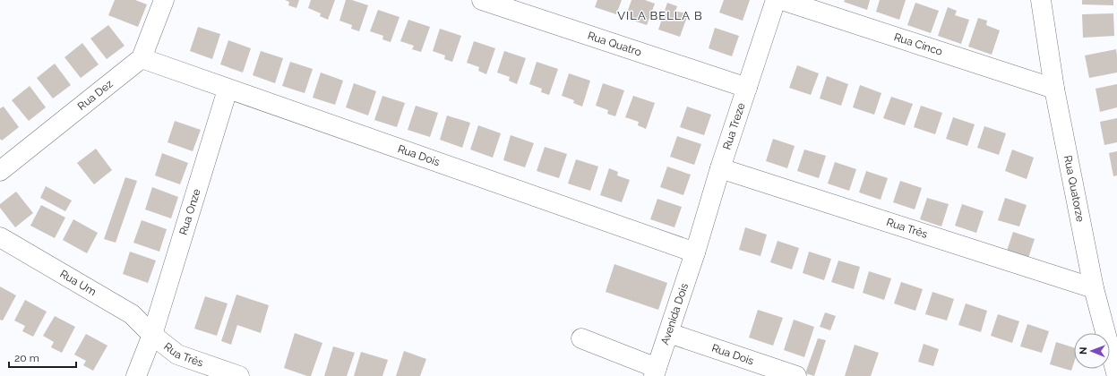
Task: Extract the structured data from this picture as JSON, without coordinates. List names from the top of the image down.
{
  "streets": {
    "street": [
      "Rua Quatro",
      "Rua Cinco",
      "Rua Dez",
      "Rua Treze",
      "Rua Dois",
      "Rua Quatorze",
      "Rua Onze",
      "Rua Três",
      "Rua Um",
      "Avenida Dois"
    ]
  },
  "crossings": [
    ["Rua Quatro", "Rua Treze"],
    ["Rua Cinco", "Rua Quatorze"],
    ["Rua Dez", "Rua Dois"],
    ["Rua Treze", "Rua Dois"],
    ["Rua Treze", "Rua Três"],
    ["Rua Treze", "Avenida Dois"],
    ["Rua Dois", "Rua Onze"],
    ["Rua Dois", "Avenida Dois"],
    ["Rua Quatorze", "Rua Três"],
    ["Rua Onze", "Rua Três"],
    ["Rua Onze", "Rua Um"],
    ["Rua Três", "Rua Um"]
  ],
  "districts": ["VILA BELLA B"],
  "scale_bar": "20 m",
  "north": "left"
}
